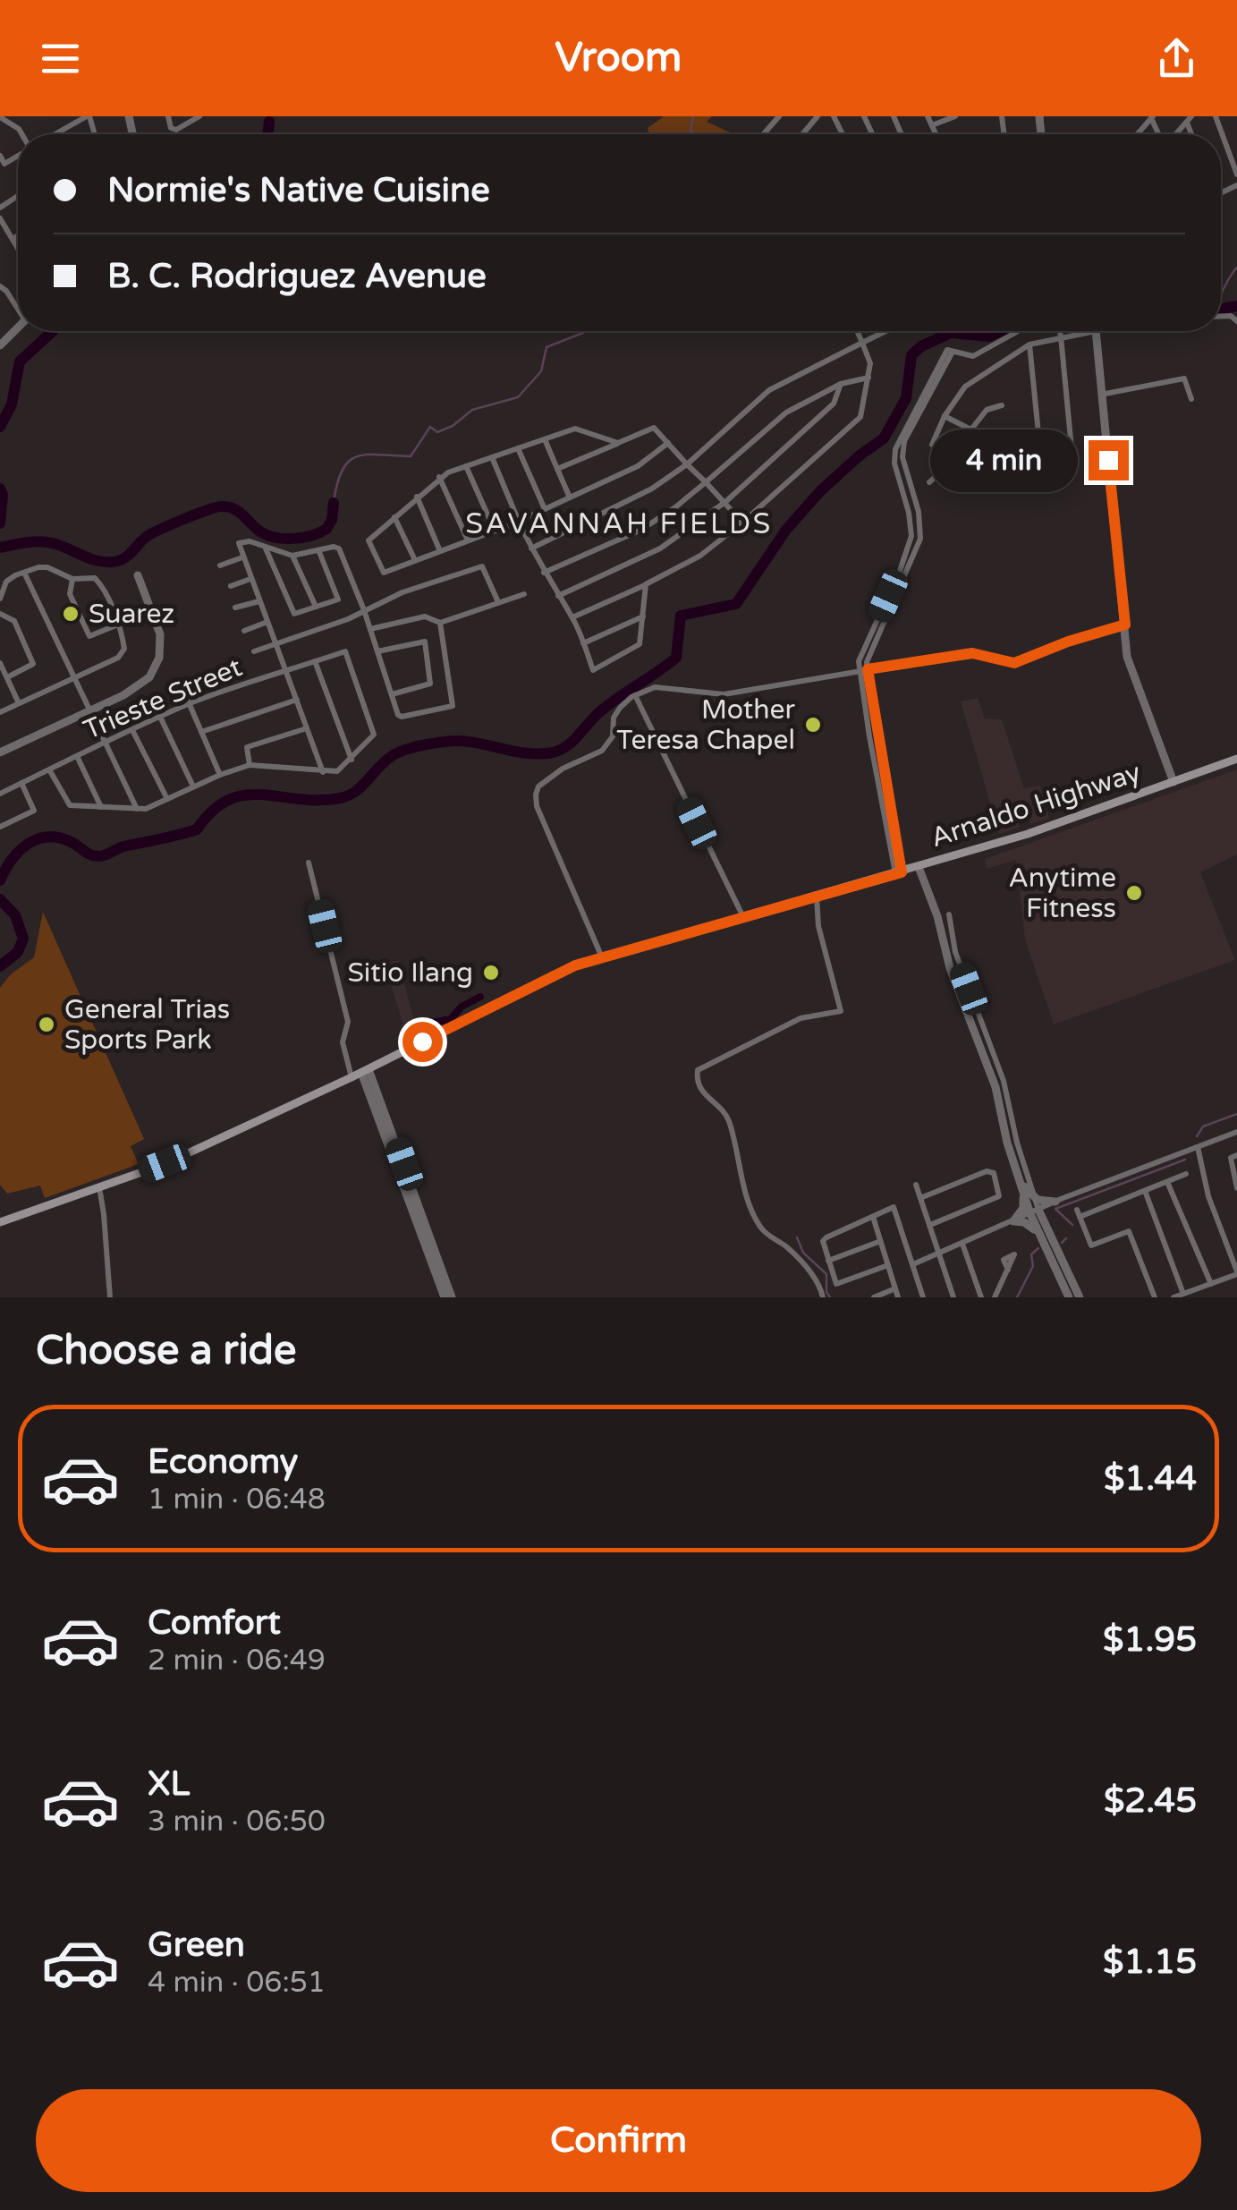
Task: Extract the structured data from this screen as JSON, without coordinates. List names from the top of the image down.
{
  "streets": {
    "main road": ["Arnaldo Highway"],
    "street": ["Trieste Street"]
  },
  "districts": ["SAVANNAH FIELDS"],
  "places": [
    "Suarez",
    "Mother Teresa Chapel",
    "Anytime Fitness",
    "Sitio Ilang",
    "General Trias Sports Park"
  ],
  "page": {
    "header": "Vroom",
    "banner": ["Normie's Native Cuisine", "B. C. Rodriguez Avenue"],
    "bubble": "4 min",
    "heading": "Choose a ride",
    "list": [
      {
        "name": "Economy",
        "note": "1 min · 06:48",
        "value": "$1.44"
      },
      {
        "name": "Comfort",
        "note": "2 min · 06:49",
        "value": "$1.95"
      },
      {
        "name": "XL",
        "note": "3 min · 06:50",
        "value": "$2.45"
      },
      {
        "name": "Green",
        "note": "4 min · 06:51",
        "value": "$1.15"
      }
    ],
    "buttons": "Confirm"
  }
}
